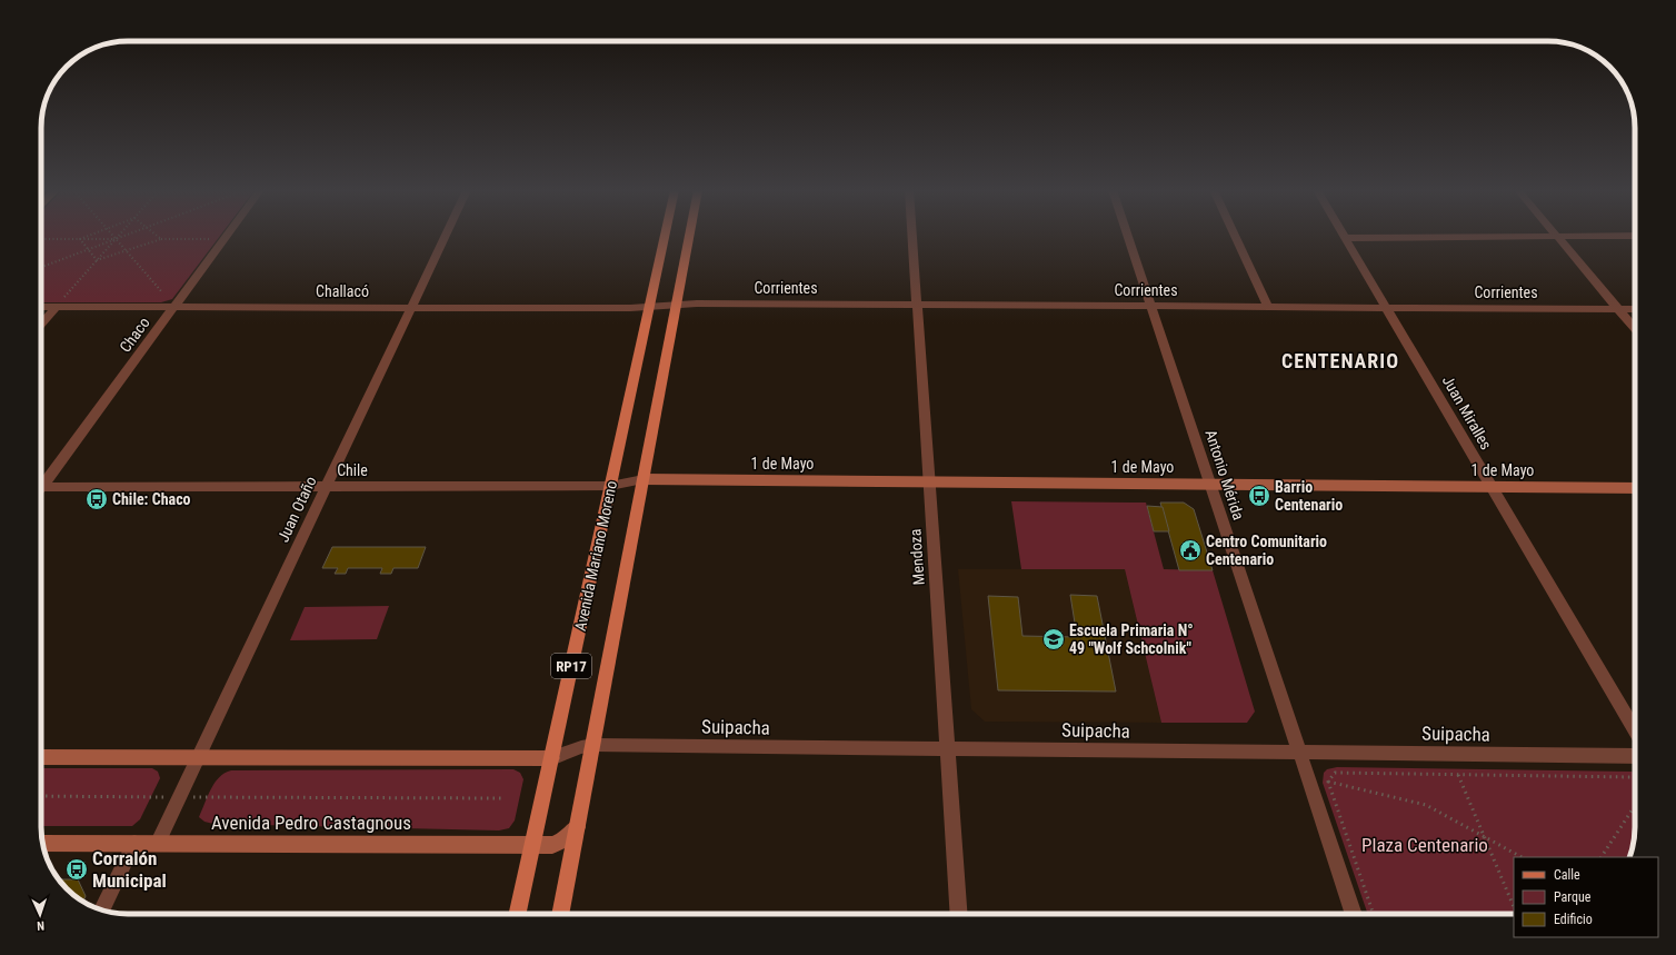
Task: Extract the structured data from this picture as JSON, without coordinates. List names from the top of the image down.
{
  "streets": {
    "main road": ["Avenida Mariano Moreno", "RP17"],
    "street": [
      "Corrientes",
      "Challacó",
      "Chaco",
      "Juan Miralles",
      "1 de Mayo",
      "Chile",
      "Antonio Mérida",
      "Juan Otaño",
      "Mendoza",
      "Suipacha",
      "Avenida Pedro Castagnous"
    ]
  },
  "crossings": [
    ["Corrientes", "Challacó"],
    ["Corrientes", "Juan Miralles"],
    ["Corrientes", "Antonio Mérida"],
    ["Corrientes", "Avenida Mariano Moreno"],
    ["Corrientes", "Mendoza"],
    ["Challacó", "Chaco"],
    ["Challacó", "Juan Otaño"],
    ["Challacó", "Avenida Mariano Moreno"],
    ["Juan Miralles", "1 de Mayo"],
    ["1 de Mayo", "Chile"],
    ["1 de Mayo", "Antonio Mérida"],
    ["1 de Mayo", "Avenida Mariano Moreno"],
    ["1 de Mayo", "Mendoza"],
    ["Chile", "Juan Otaño"],
    ["Chile", "Avenida Mariano Moreno"],
    ["Antonio Mérida", "Suipacha"],
    ["Juan Otaño", "Avenida Pedro Castagnous"],
    ["Avenida Mariano Moreno", "Suipacha"],
    ["Avenida Mariano Moreno", "Avenida Pedro Castagnous"],
    ["Mendoza", "Suipacha"]
  ],
  "districts": ["CENTENARIO"],
  "parks": ["Plaza Centenario"],
  "places": {
    "bus stop": ["Barrio Centenario", "Chile: Chaco", "Corralón Municipal"],
    "public building": ["Centro Comunitario Centenario"],
    "school or university": ["Escuela Primaria N° 49 \"Wolf Schcolnik\""]
  },
  "legend": ["Calle", "Parque", "Edificio"],
  "north": "bottom"
}
